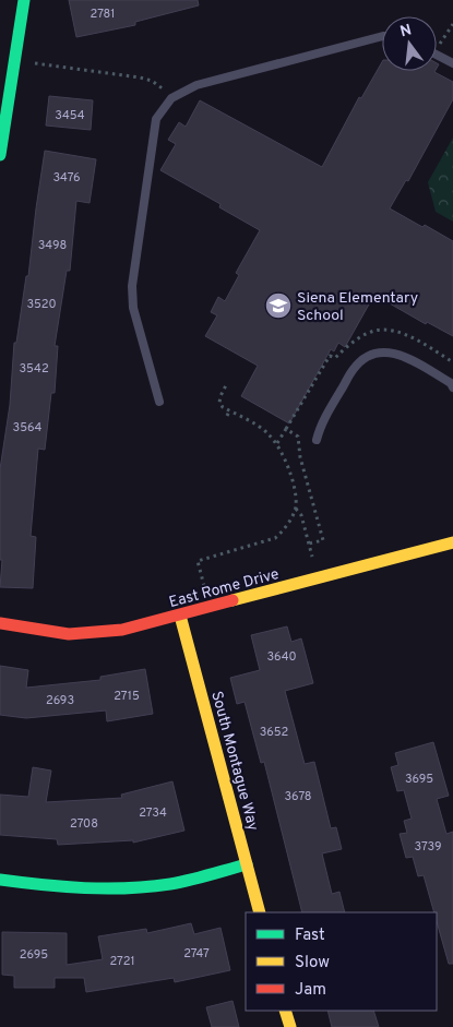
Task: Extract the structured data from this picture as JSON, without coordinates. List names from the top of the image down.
{
  "streets": {
    "street": ["East Rome Drive", "South Montague Way"]
  },
  "crossings": [
    ["East Rome Drive", "South Montague Way"]
  ],
  "places": {
    "school or university": ["Siena Elementary School"]
  },
  "house_numbers": [
    "2781",
    "3454",
    "3476",
    "3498",
    "3520",
    "3542",
    "3564",
    "3640",
    "2715",
    "2693",
    "3652",
    "3695",
    "3678",
    "2734",
    "2708",
    "3739",
    "2747",
    "2695",
    "2721"
  ],
  "legend": ["Fast", "Slow", "Jam"],
  "north": "top"
}
